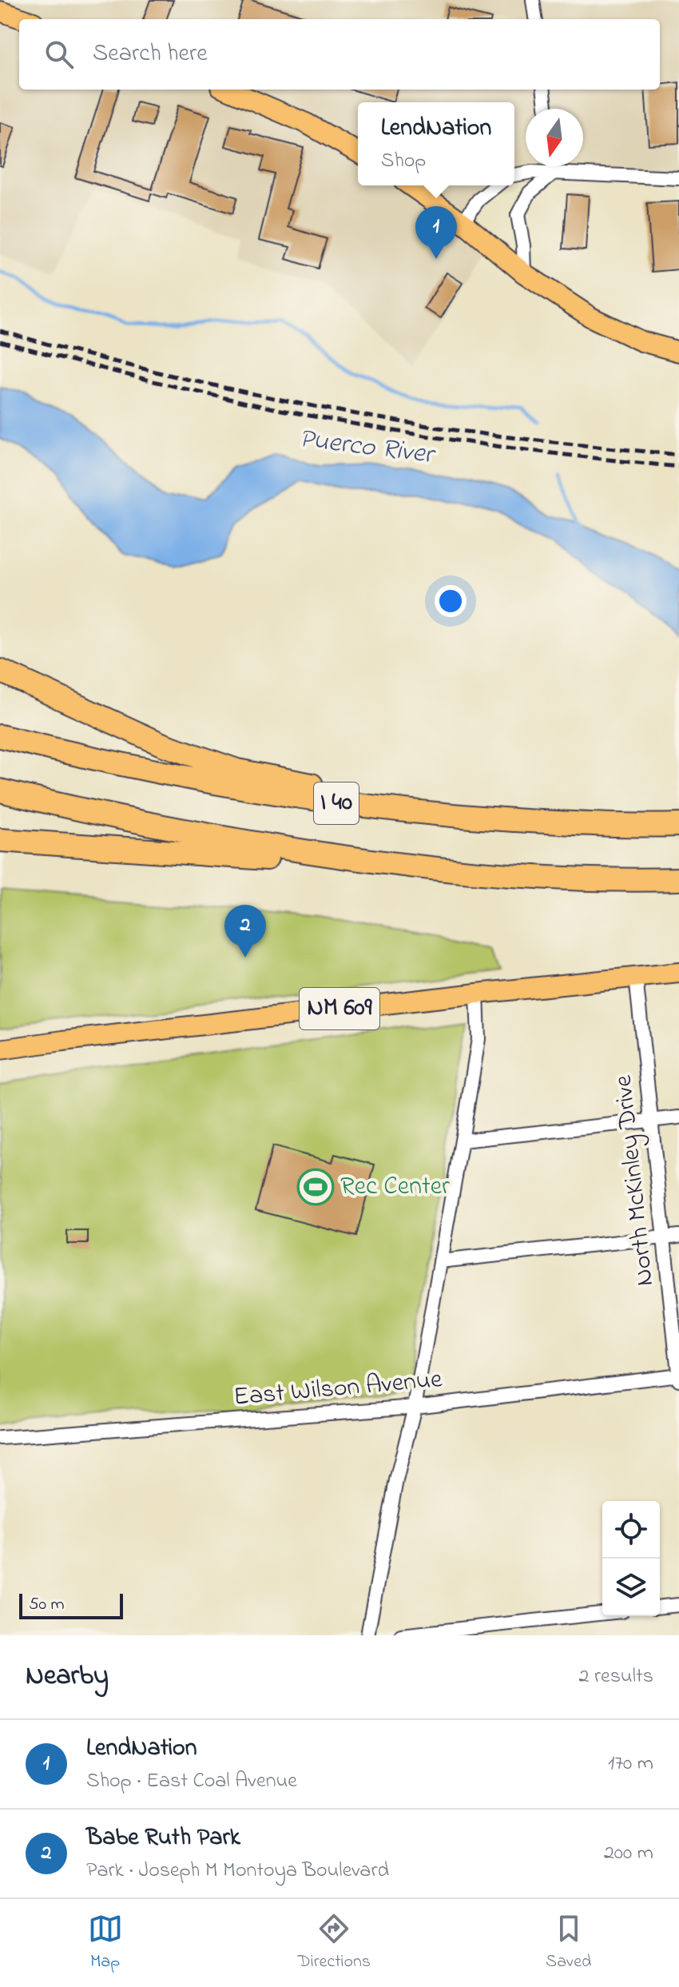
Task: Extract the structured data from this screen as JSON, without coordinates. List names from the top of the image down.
{
  "streets": {
    "highway": ["I 40"],
    "main road": ["NM 609"],
    "street": ["North McKinley Drive", "East Wilson Avenue"]
  },
  "crossings": [
    ["NM 609", "North McKinley Drive"],
    ["North McKinley Drive", "East Wilson Avenue"]
  ],
  "water": ["Puerco River"],
  "places": {
    "sports": ["Rec Center"]
  },
  "scale_bar": "50 m",
  "north": "bottom",
  "page": {
    "search": "Search here",
    "popup": ["LendNation", "Shop"],
    "pins": ["1", "2"],
    "scale": "50 m",
    "heading": ["Nearby", "2 results"],
    "list": [
      {
        "mark": "1",
        "name": "LendNation",
        "note": "Shop · East Coal Avenue",
        "value": "170 m"
      },
      {
        "mark": "2",
        "name": "Babe Ruth Park",
        "note": "Park · Joseph M Montoya Boulevard",
        "value": "200 m"
      }
    ],
    "nav": ["Map", "Directions", "Saved"]
  }
}
